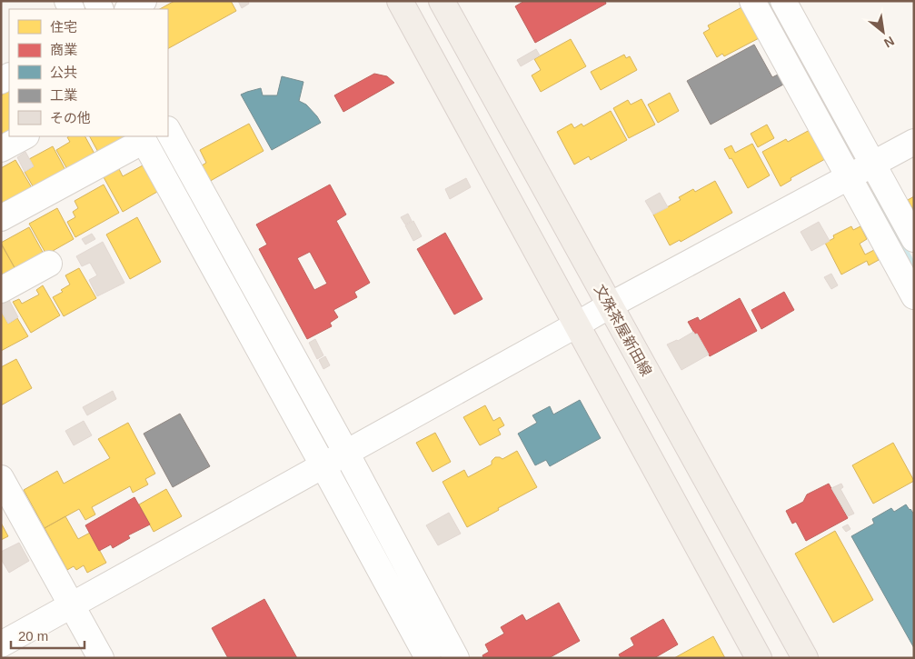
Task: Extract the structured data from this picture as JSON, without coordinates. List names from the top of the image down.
{
  "streets": {
    "main road": ["文殊茶屋新田線"]
  },
  "legend": [
    "住宅",
    "商業",
    "公共",
    "工業",
    "その他"
  ],
  "scale_bar": "20 m",
  "north": "bottom right"
}
